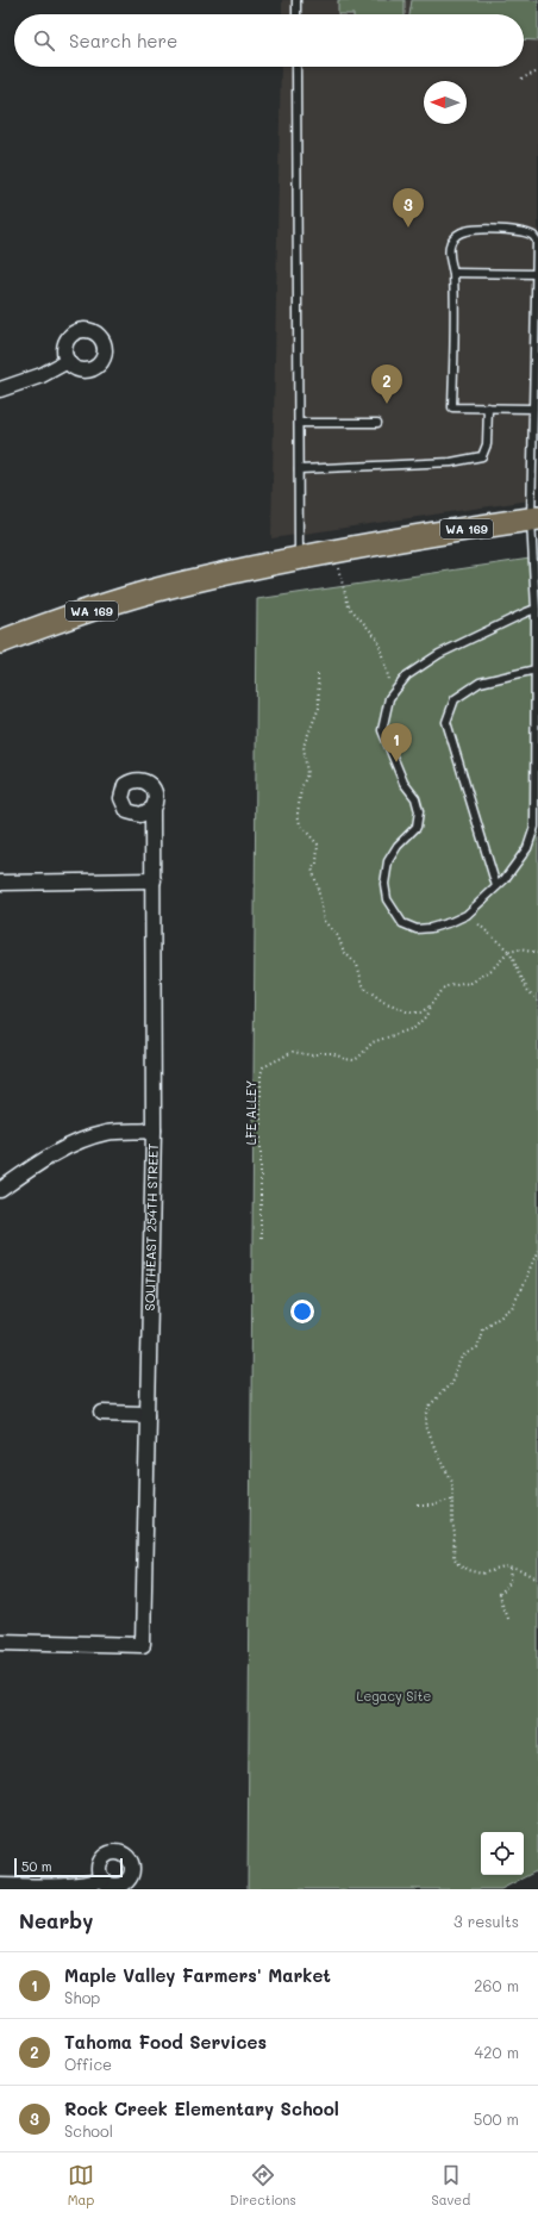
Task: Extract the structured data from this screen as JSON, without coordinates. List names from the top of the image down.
{
  "streets": {
    "main road": ["WA 169"],
    "street": ["SOUTHEAST 254TH STREET"],
    "path": ["LFE ALLEY"]
  },
  "parks": ["Legacy Site"],
  "scale_bar": "50 m",
  "north": "left",
  "page": {
    "search": "Search here",
    "pins": ["3", "2", "1"],
    "scale": "50 m",
    "heading": ["Nearby", "3 results"],
    "list": [
      {
        "mark": "1",
        "name": "Maple Valley Farmers' Market",
        "note": "Shop",
        "value": "260 m"
      },
      {
        "mark": "2",
        "name": "Tahoma Food Services",
        "note": "Office",
        "value": "420 m"
      },
      {
        "mark": "3",
        "name": "Rock Creek Elementary School",
        "note": "School",
        "value": "500 m"
      }
    ],
    "nav": ["Map", "Directions", "Saved"]
  }
}
